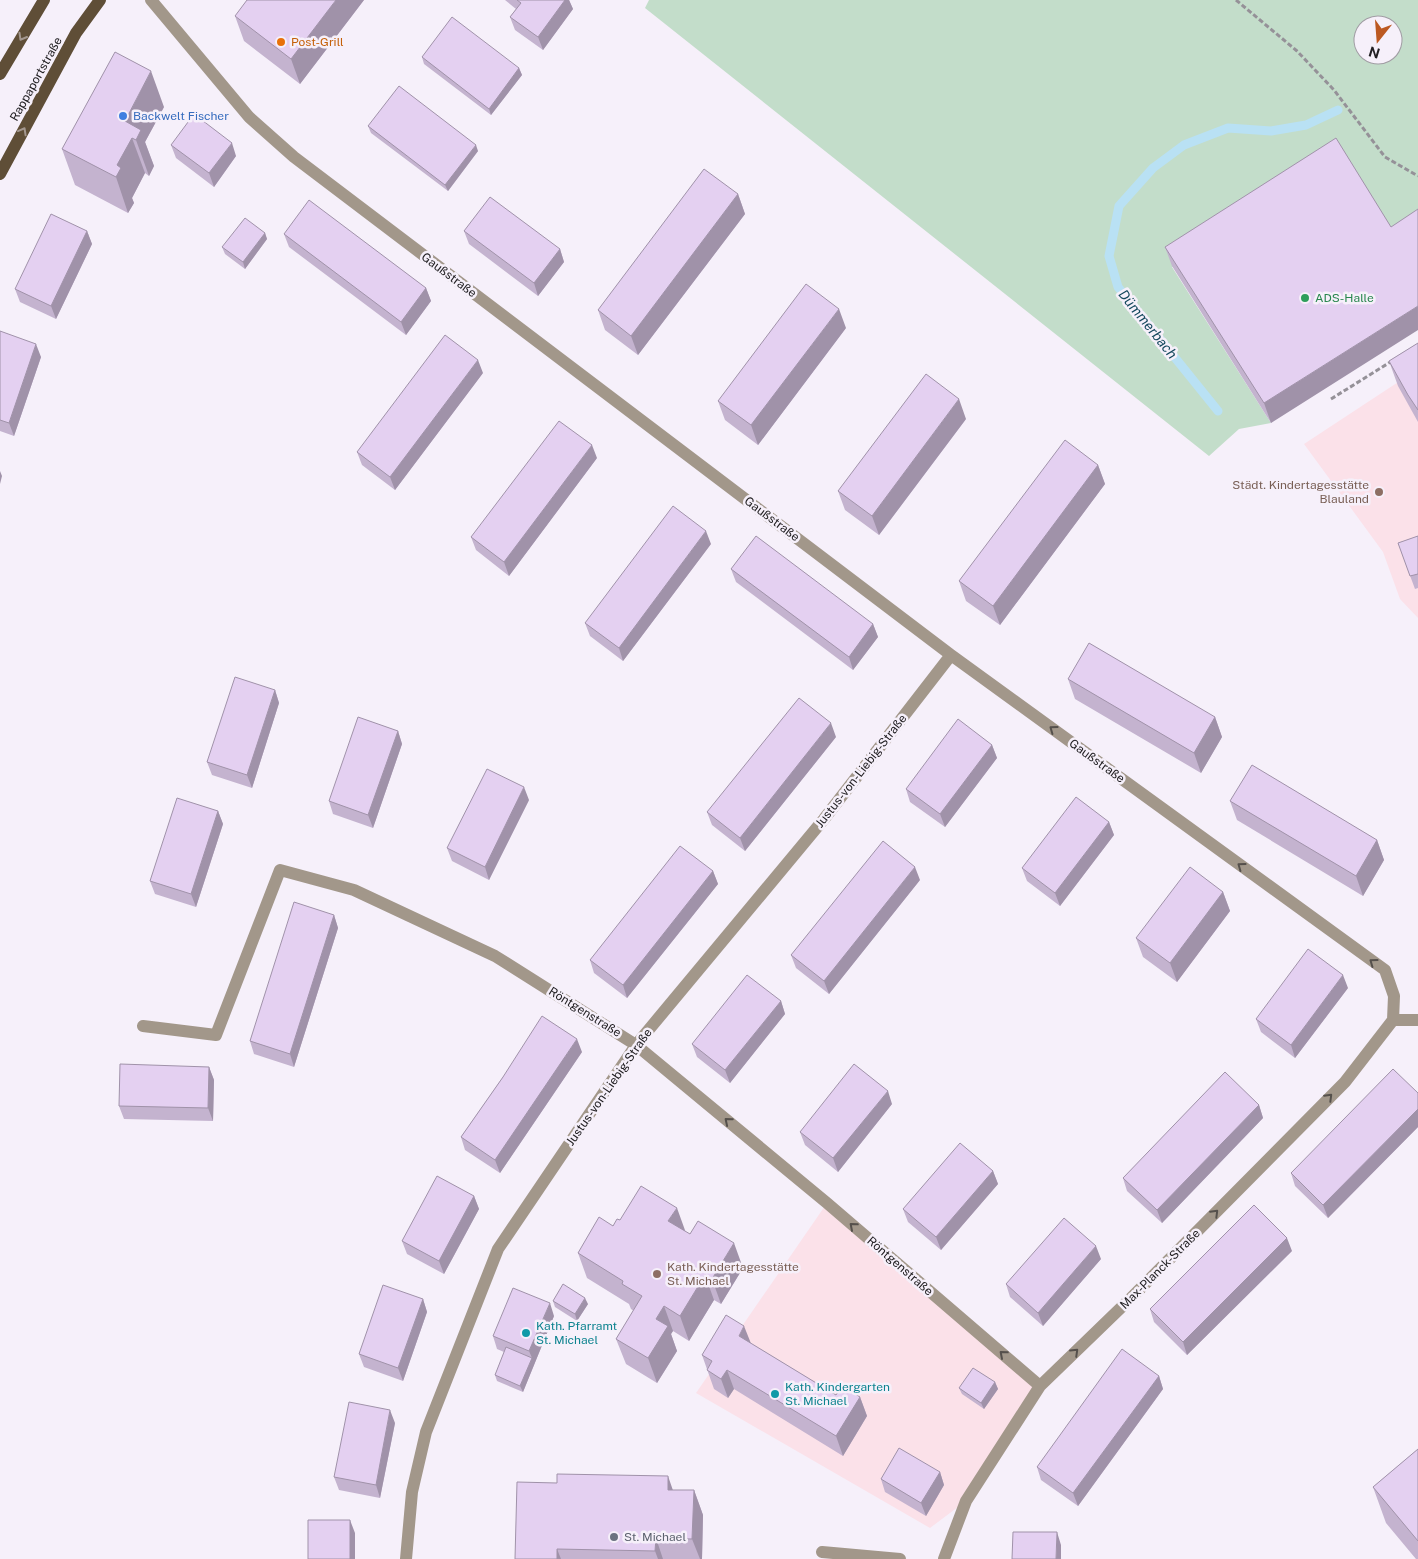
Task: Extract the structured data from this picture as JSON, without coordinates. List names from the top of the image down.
{
  "streets": {
    "main road": ["Rappaportstraße"],
    "street": [
      "Gaußstraße",
      "Justus-von-Liebig-Straße",
      "Röntgenstraße",
      "Max-Planck-Straße"
    ]
  },
  "crossings": [
    ["Gaußstraße", "Justus-von-Liebig-Straße"],
    ["Gaußstraße", "Max-Planck-Straße"],
    ["Justus-von-Liebig-Straße", "Röntgenstraße"],
    ["Röntgenstraße", "Max-Planck-Straße"]
  ],
  "one_way": ["Gaußstraße", "Röntgenstraße", "Max-Planck-Straße"],
  "water": ["Dümmerbach"],
  "places": [
    "Post-Grill",
    "Backwelt Fischer",
    "ADS-Halle",
    "Städt. Kindertagesstätte Blauland",
    "Kath. Kindertagesstätte St. Michael",
    "Kath. Pfarramt St. Michael",
    "Kath. Kindergarten St. Michael",
    "St. Michael"
  ],
  "north": "bottom"
}
